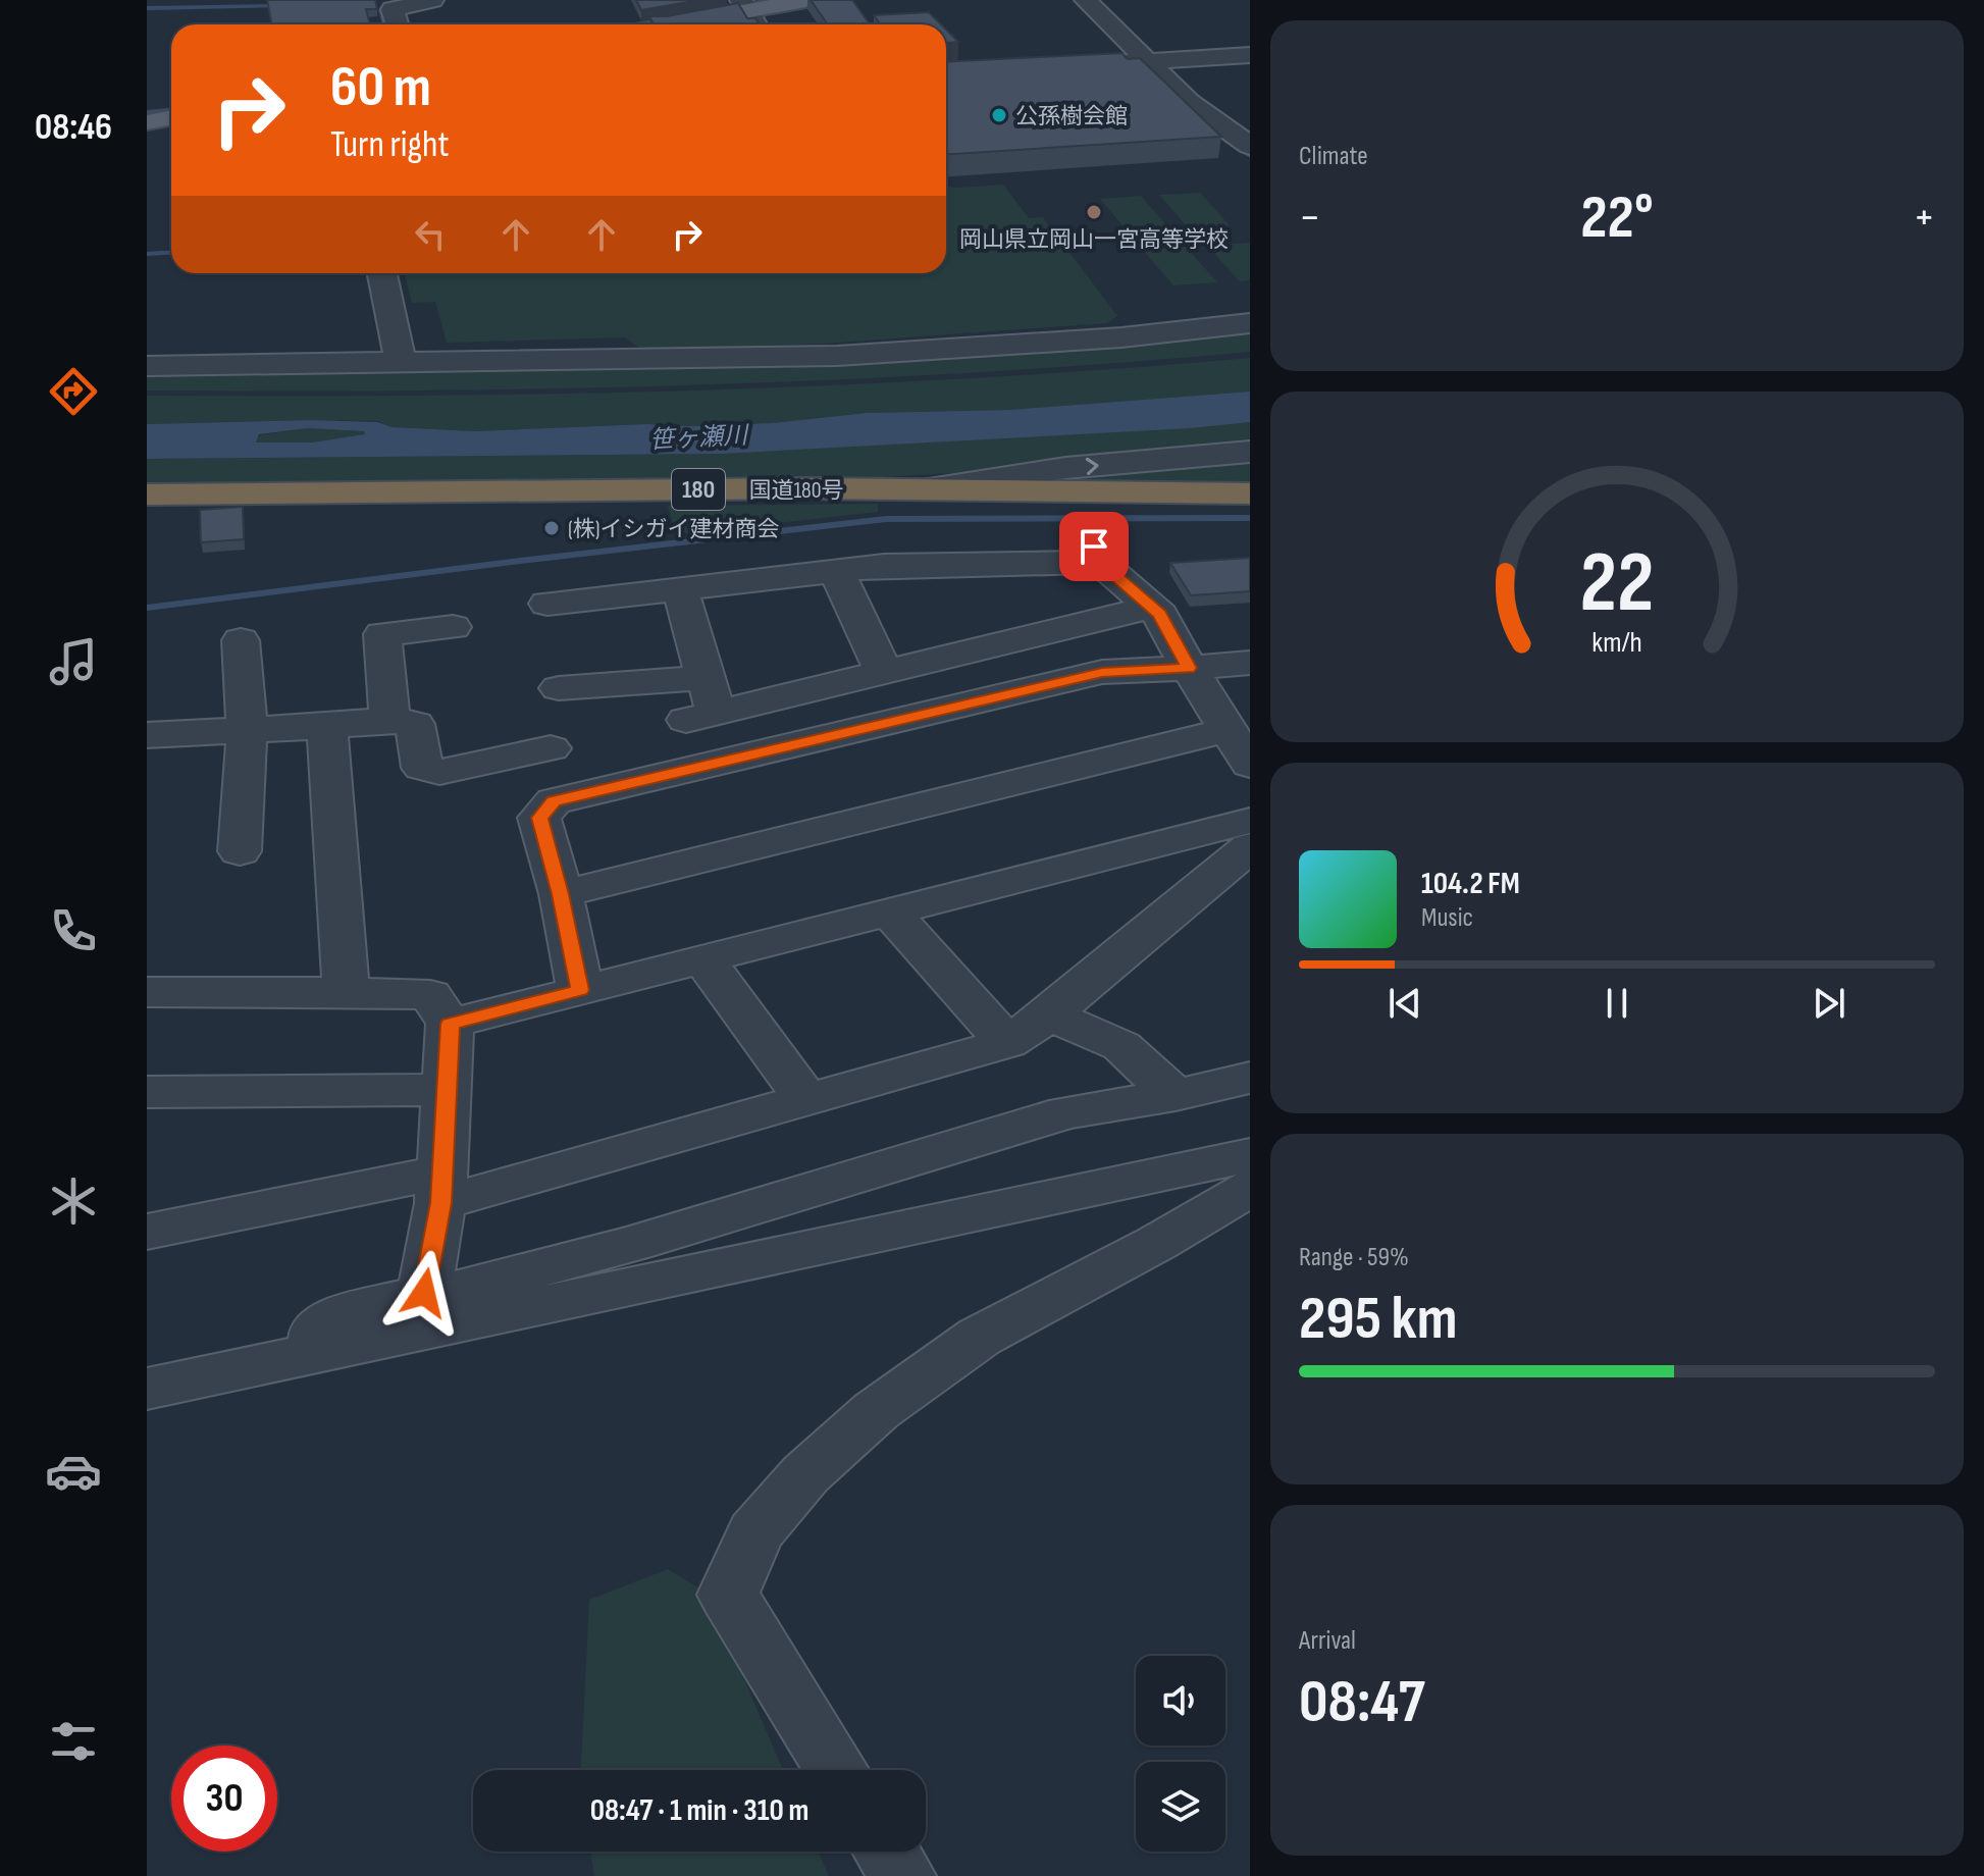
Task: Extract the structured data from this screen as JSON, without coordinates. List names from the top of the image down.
{
  "streets": {
    "highway": ["180", "国道180号"]
  },
  "water": ["笹ヶ瀬川"],
  "places": ["公孫樹会館", "岡山県立岡山一宮高等学校", "(株)イシガイ建材商会"],
  "page": {
    "tabs": "08:46",
    "tile": [
      "Climate",
      ["Range · 59%", "295 km"],
      ["Arrival", "08:47"]
    ],
    "turn": ["60 m", "Turn right"],
    "heat": ["−", "22°", "+"],
    "song": ["104.2 FM", "Music"],
    "limit": "30",
    "trip": "08:47 · 1 min · 310 m",
    "gauge": ["22", "km/h"]
  }
}
